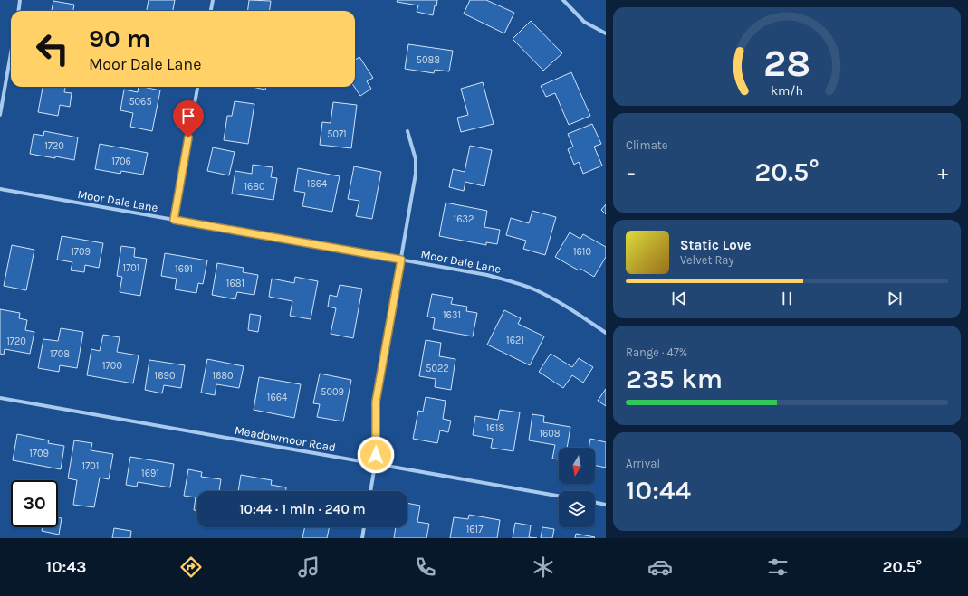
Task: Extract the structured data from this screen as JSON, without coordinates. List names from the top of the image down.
{
  "streets": {
    "street": ["Moor Dale Lane", "Meadowmoor Road"]
  },
  "house_numbers": [
    "5088",
    "5065",
    "5071",
    "1720",
    "1706",
    "1664",
    "1680",
    "1632",
    "1709",
    "1610",
    "1701",
    "1691",
    "1681",
    "1631",
    "1621",
    "1720",
    "1708",
    "1700",
    "5022",
    "1690",
    "1680",
    "5009",
    "1664",
    "1618",
    "1608",
    "1709",
    "1701",
    "1691",
    "1617"
  ],
  "north": "bottom",
  "page": {
    "turn": ["90 m", "Moor Dale Lane"],
    "tile": [
      "Climate",
      ["Range · 47%", "235 km"],
      ["Arrival", "10:44"]
    ],
    "heat": ["−", "20.5°", "+"],
    "song": ["Static Love", "Velvet Ray"],
    "limit": "30",
    "trip": "10:44 · 1 min · 240 m",
    "tabs": ["10:43", "20.5°"],
    "gauge": ["28", "km/h"]
  }
}
